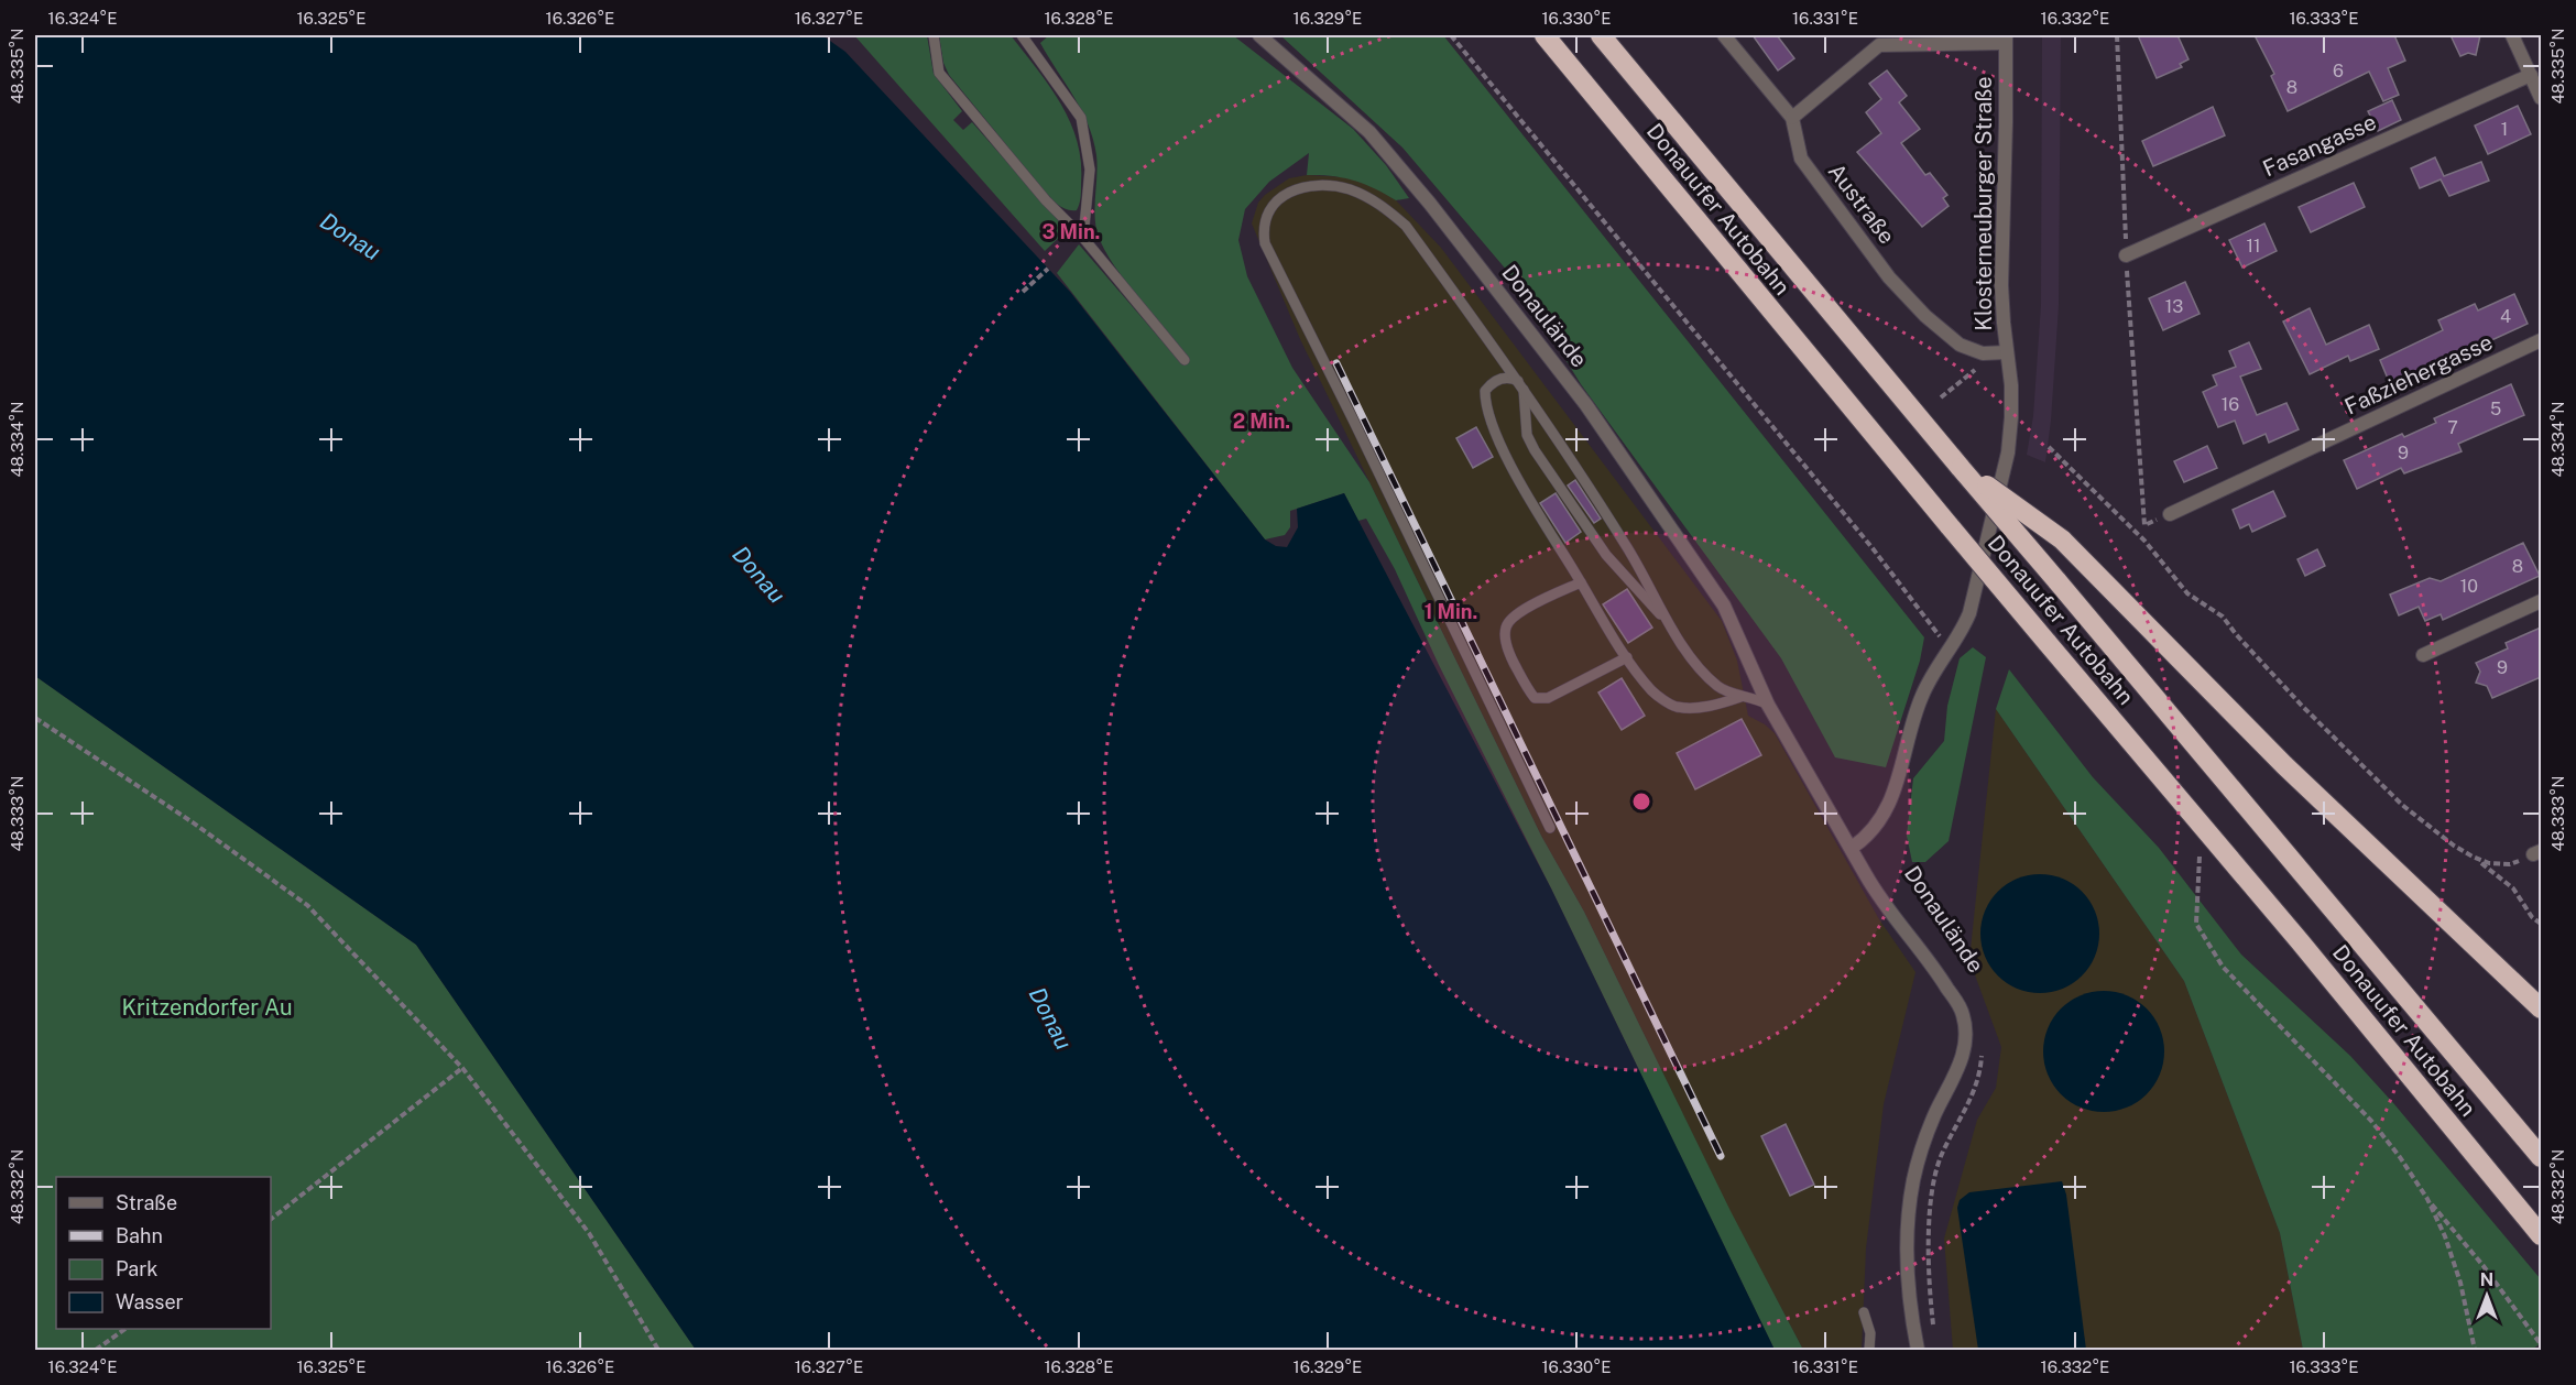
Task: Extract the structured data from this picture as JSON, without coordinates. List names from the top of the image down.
{
  "streets": {
    "highway": ["Donauufer Autobahn"],
    "street": [
      "Fasangasse",
      "Austraße",
      "Klosterneuburger Straße",
      "Donaulände",
      "Faßziehergasse"
    ]
  },
  "crossings": [
    ["Austraße", "Klosterneuburger Straße"],
    ["Klosterneuburger Straße", "Donaulände"]
  ],
  "water": ["Donau"],
  "parks": ["Kritzendorfer Au"],
  "house_numbers": [
    "6",
    "8",
    "1",
    "11",
    "13",
    "4",
    "16",
    "5",
    "7",
    "9",
    "8",
    "10",
    "9"
  ],
  "legend": [
    "Straße",
    "Bahn",
    "Park",
    "Wasser"
  ],
  "north": "top",
  "coordinates": [
    "16.324°E",
    "16.325°E",
    "16.326°E",
    "16.327°E",
    "16.328°E",
    "16.329°E",
    "16.330°E",
    "16.331°E",
    "16.332°E",
    "16.333°E",
    "48.335°N",
    "48.334°N",
    "48.333°N",
    "48.332°N"
  ],
  "rings": ["3 Min.", "2 Min.", "1 Min."]
}
